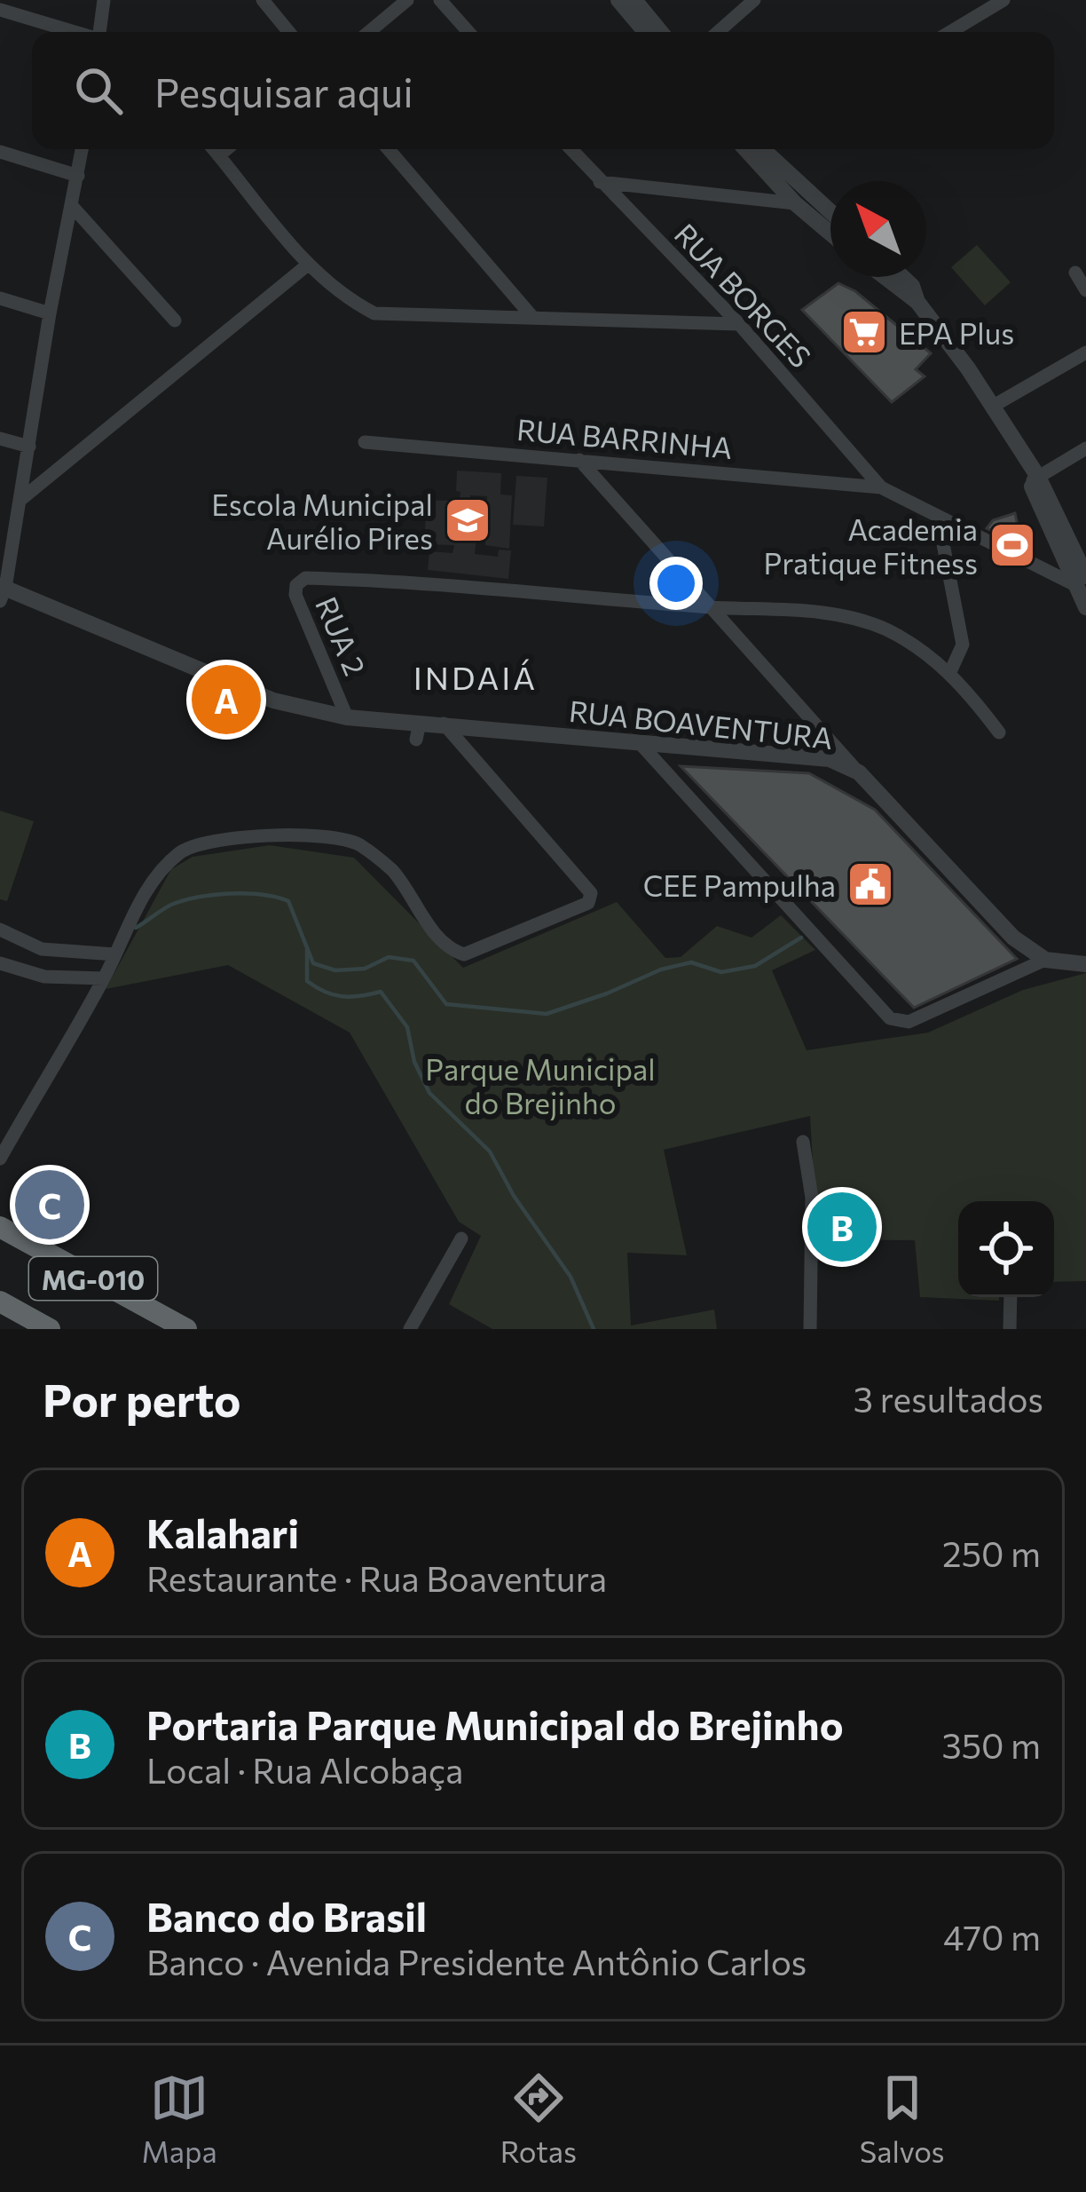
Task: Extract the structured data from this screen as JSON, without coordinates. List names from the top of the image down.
{
  "streets": {
    "highway": ["MG-010"],
    "street": [
      "RUA BORGES",
      "RUA BARRINHA",
      "RUA 2",
      "RUA BOAVENTURA"
    ]
  },
  "crossings": [
    ["RUA BORGES", "RUA BARRINHA"],
    ["RUA 2", "RUA BOAVENTURA"]
  ],
  "districts": ["INDAIÁ"],
  "parks": ["Parque Municipal do Brejinho"],
  "places": {
    "supermarket": ["EPA Plus"],
    "school or university": ["Escola Municipal Aurélio Pires"],
    "sports": ["Academia Pratique Fitness"],
    "public building": ["CEE Pampulha"]
  },
  "north": "top left",
  "page": {
    "search": "Pesquisar aqui",
    "pins": ["A", "C", "B"],
    "heading": ["Por perto", "3 resultados"],
    "list": [
      {
        "mark": "A",
        "name": "Kalahari",
        "note": "Restaurante · Rua Boaventura",
        "value": "250 m"
      },
      {
        "mark": "B",
        "name": "Portaria Parque Municipal do Brejinho",
        "note": "Local · Rua Alcobaça",
        "value": "350 m"
      },
      {
        "mark": "C",
        "name": "Banco do Brasil",
        "note": "Banco · Avenida Presidente Antônio Carlos",
        "value": "470 m"
      }
    ],
    "nav": ["Mapa", "Rotas", "Salvos"]
  }
}
